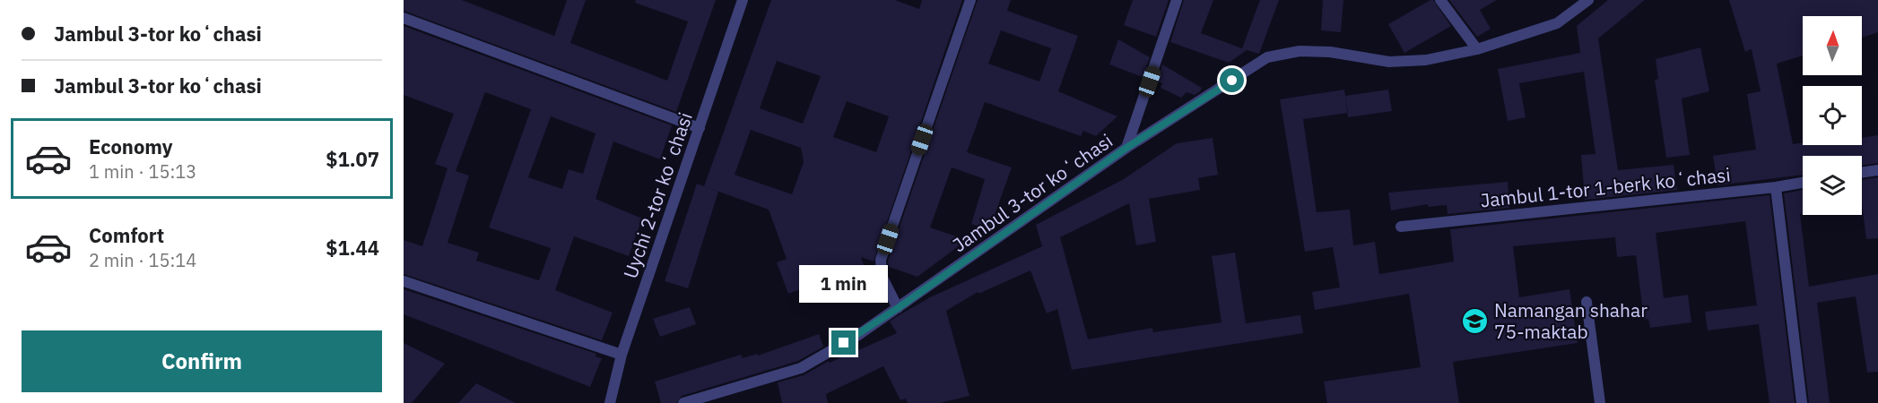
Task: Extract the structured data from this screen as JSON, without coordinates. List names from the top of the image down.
{
  "streets": {
    "street": ["Jambul 1-tor 1-berk koʻchasi", "Jambul 3-tor koʻchasi", "Uychi 2-tor koʻchasi"]
  },
  "places": {
    "school or university": ["Namangan shahar 75-maktab"]
  },
  "north": "top",
  "page": {
    "banner": ["Jambul 3-tor koʻchasi", "Jambul 3-tor koʻchasi"],
    "list": [
      {
        "name": "Economy",
        "note": "1 min · 15:13",
        "value": "$1.07"
      },
      {
        "name": "Comfort",
        "note": "2 min · 15:14",
        "value": "$1.44"
      }
    ],
    "bubble": "1 min",
    "buttons": "Confirm"
  }
}
